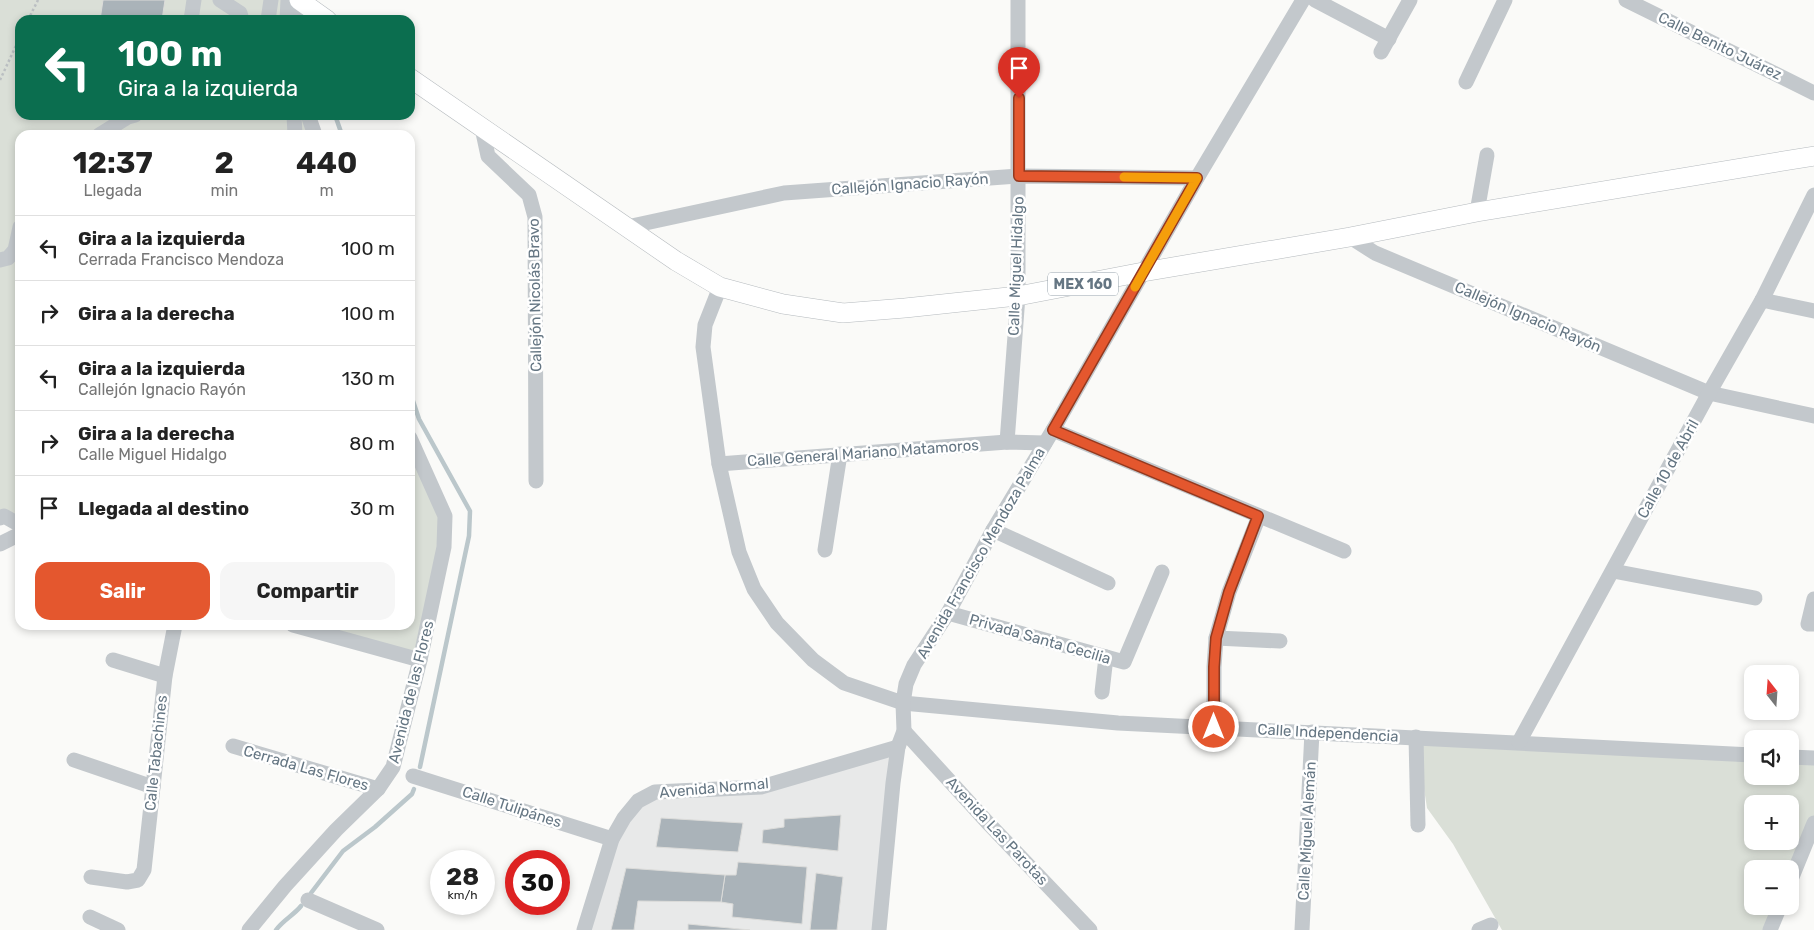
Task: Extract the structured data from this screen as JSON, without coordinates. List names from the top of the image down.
{
  "streets": {
    "main road": ["MEX 160"],
    "street": [
      "Calle Benito Juárez",
      "Callejón Ignacio Rayón",
      "Calle Miguel Hidalgo",
      "Callejón Nicolás Bravo",
      "Calle General Mariano Matamoros",
      "Calle 10 de Abril",
      "Avenida Francisco Mendoza Palma",
      "Privada Santa Cecilia",
      "Avenida de las Flores",
      "Calle Independencia",
      "Calle Tabachines",
      "Cerrada Las Flores",
      "Avenida Normal",
      "Calle Tulipánes",
      "Avenida Las Parotas",
      "Calle Miguel Alemán"
    ]
  },
  "crossings": [
    ["Callejón Ignacio Rayón", "Calle Miguel Hidalgo"],
    ["Callejón Ignacio Rayón", "MEX 160"],
    ["Callejón Ignacio Rayón", "Calle 10 de Abril"],
    ["Callejón Ignacio Rayón", "Avenida Francisco Mendoza Palma"],
    ["Calle Miguel Hidalgo", "MEX 160"],
    ["Calle Miguel Hidalgo", "Calle General Mariano Matamoros"],
    ["MEX 160", "Callejón Nicolás Bravo"],
    ["MEX 160", "Avenida Francisco Mendoza Palma"],
    ["MEX 160", "Calle Independencia"],
    ["Calle General Mariano Matamoros", "Avenida Francisco Mendoza Palma"],
    ["Calle General Mariano Matamoros", "Calle Independencia"],
    ["Calle 10 de Abril", "Calle Independencia"],
    ["Avenida Francisco Mendoza Palma", "Privada Santa Cecilia"],
    ["Avenida Francisco Mendoza Palma", "Calle Independencia"],
    ["Avenida Francisco Mendoza Palma", "Avenida Normal"],
    ["Avenida Francisco Mendoza Palma", "Avenida Las Parotas"],
    ["Avenida de las Flores", "Cerrada Las Flores"],
    ["Calle Independencia", "Calle Miguel Alemán"],
    ["Avenida Normal", "Calle Tulipánes"]
  ],
  "north": "top",
  "page": {
    "turn": ["100 m", "Gira a la izquierda"],
    "eta": [
      "12:37",
      "Llegada",
      "2",
      "min",
      "440",
      "m"
    ],
    "list": [
      {
        "name": "Gira a la izquierda",
        "note": "Cerrada Francisco Mendoza",
        "value": "100 m"
      },
      {
        "name": "Gira a la derecha",
        "value": "100 m"
      },
      {
        "name": "Gira a la izquierda",
        "note": "Callejón Ignacio Rayón",
        "value": "130 m"
      },
      {
        "name": "Gira a la derecha",
        "note": "Calle Miguel Hidalgo",
        "value": "80 m"
      },
      {
        "name": "Llegada al destino",
        "value": "30 m"
      }
    ],
    "buttons": ["Salir", "Compartir"],
    "map_buttons": ["+", "−"],
    "speed": "28 km/h",
    "limit": "30"
  }
}
